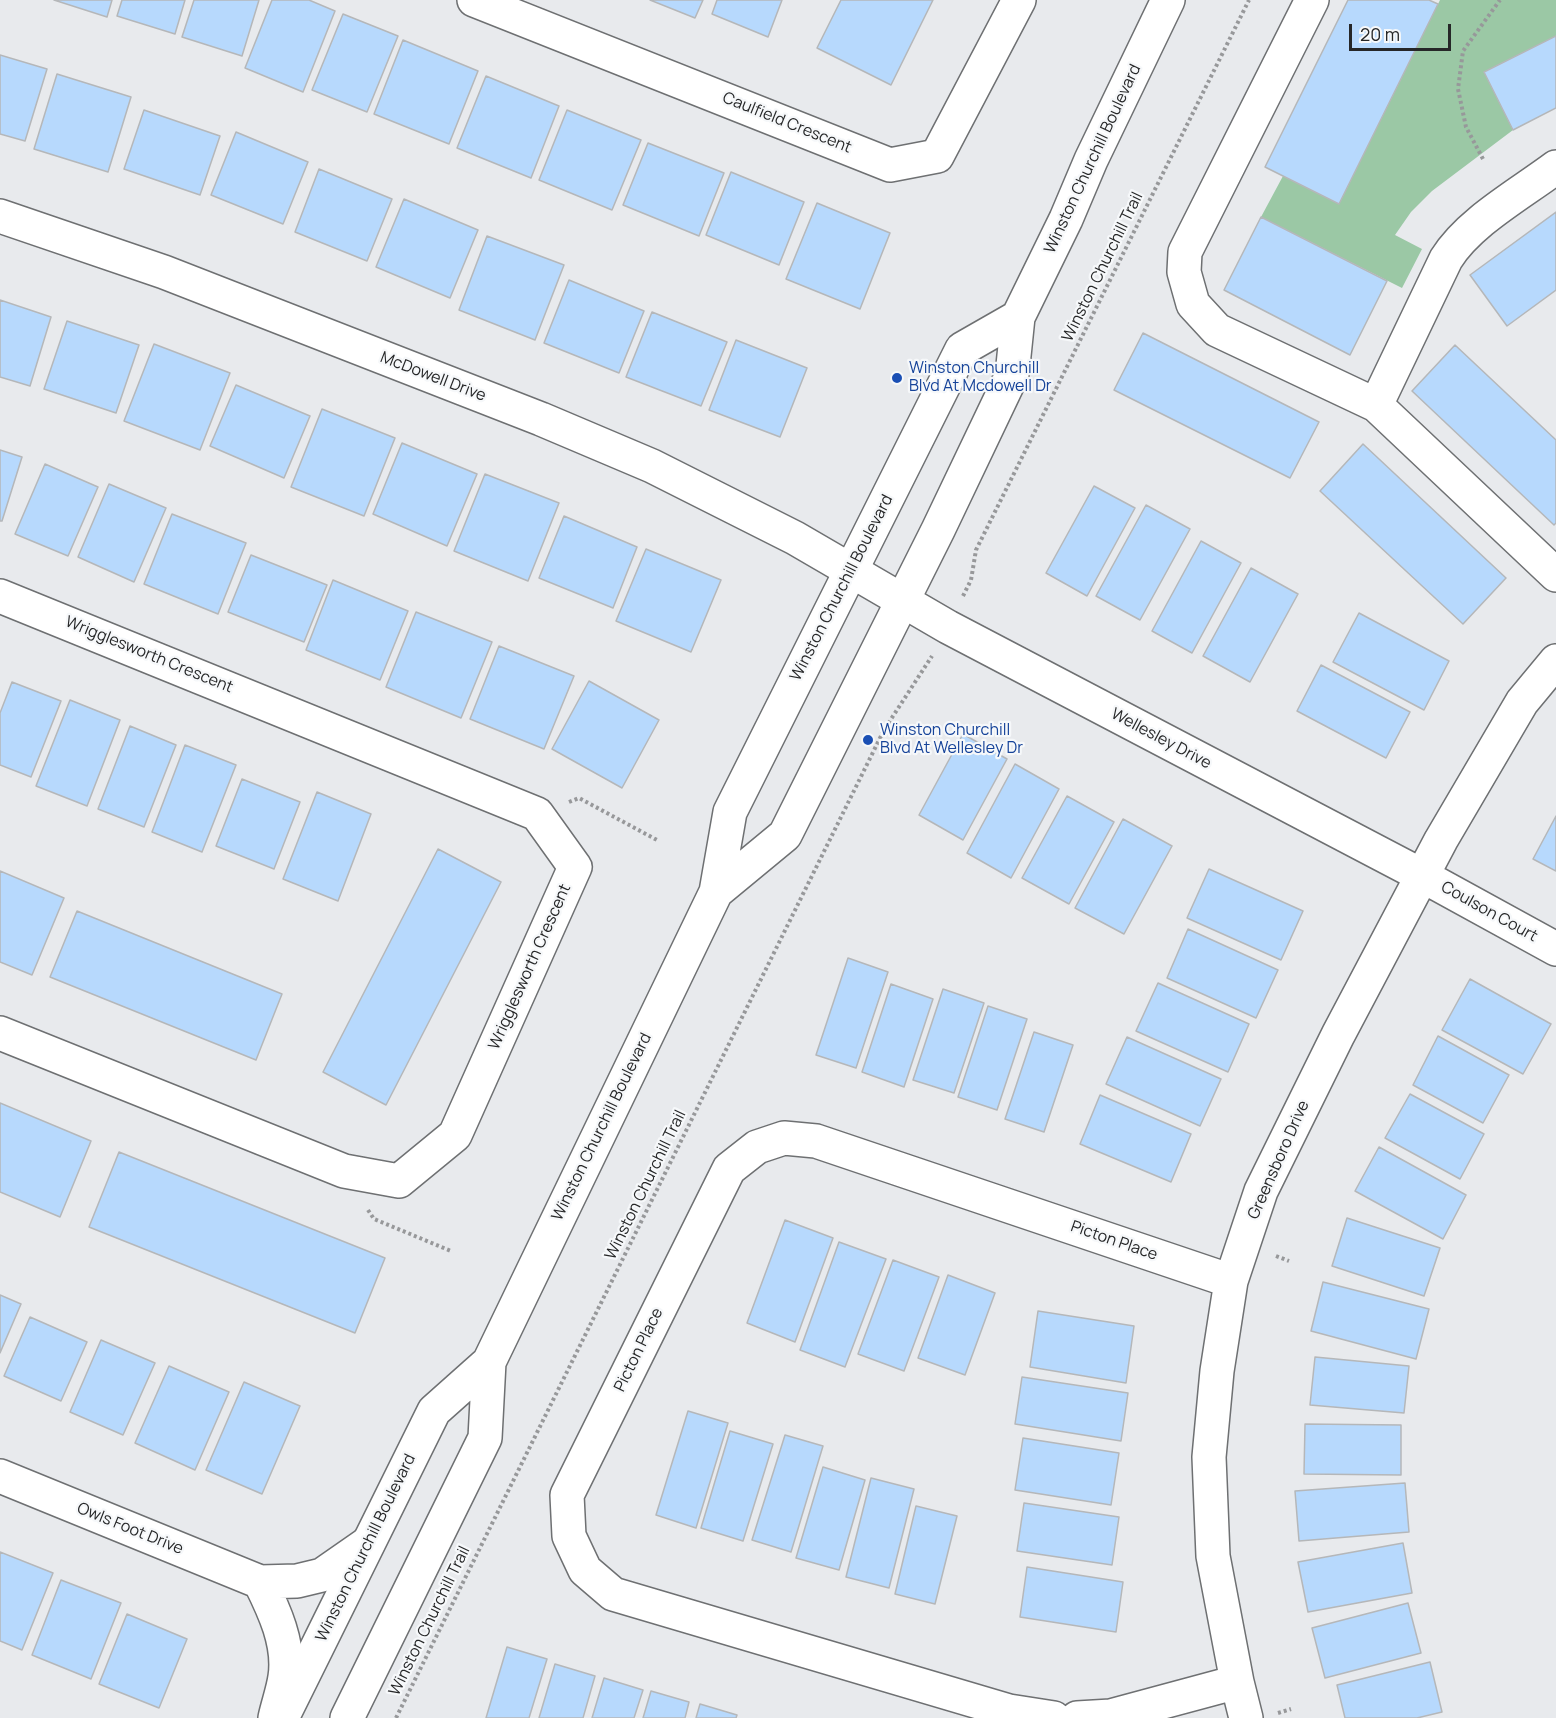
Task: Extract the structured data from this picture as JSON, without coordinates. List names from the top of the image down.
{
  "streets": {
    "street": [
      "Caulfield Crescent",
      "Winston Churchill Boulevard",
      "McDowell Drive",
      "Wrigglesworth Crescent",
      "Wellesley Drive",
      "Coulson Court",
      "Greensboro Drive",
      "Picton Place",
      "Owls Foot Drive"
    ],
    "path": ["Winston Churchill Trail"]
  },
  "crossings": [
    ["Winston Churchill Boulevard", "McDowell Drive"],
    ["Winston Churchill Boulevard", "Wellesley Drive"],
    ["Winston Churchill Boulevard", "Owls Foot Drive"],
    ["McDowell Drive", "Wellesley Drive"],
    ["Wellesley Drive", "Coulson Court"],
    ["Wellesley Drive", "Greensboro Drive"],
    ["Coulson Court", "Greensboro Drive"],
    ["Greensboro Drive", "Picton Place"]
  ],
  "places": ["Winston Churchill Blvd At Mcdowell Dr", "Winston Churchill Blvd At Wellesley Dr"],
  "scale_bar": "20 m"
}
